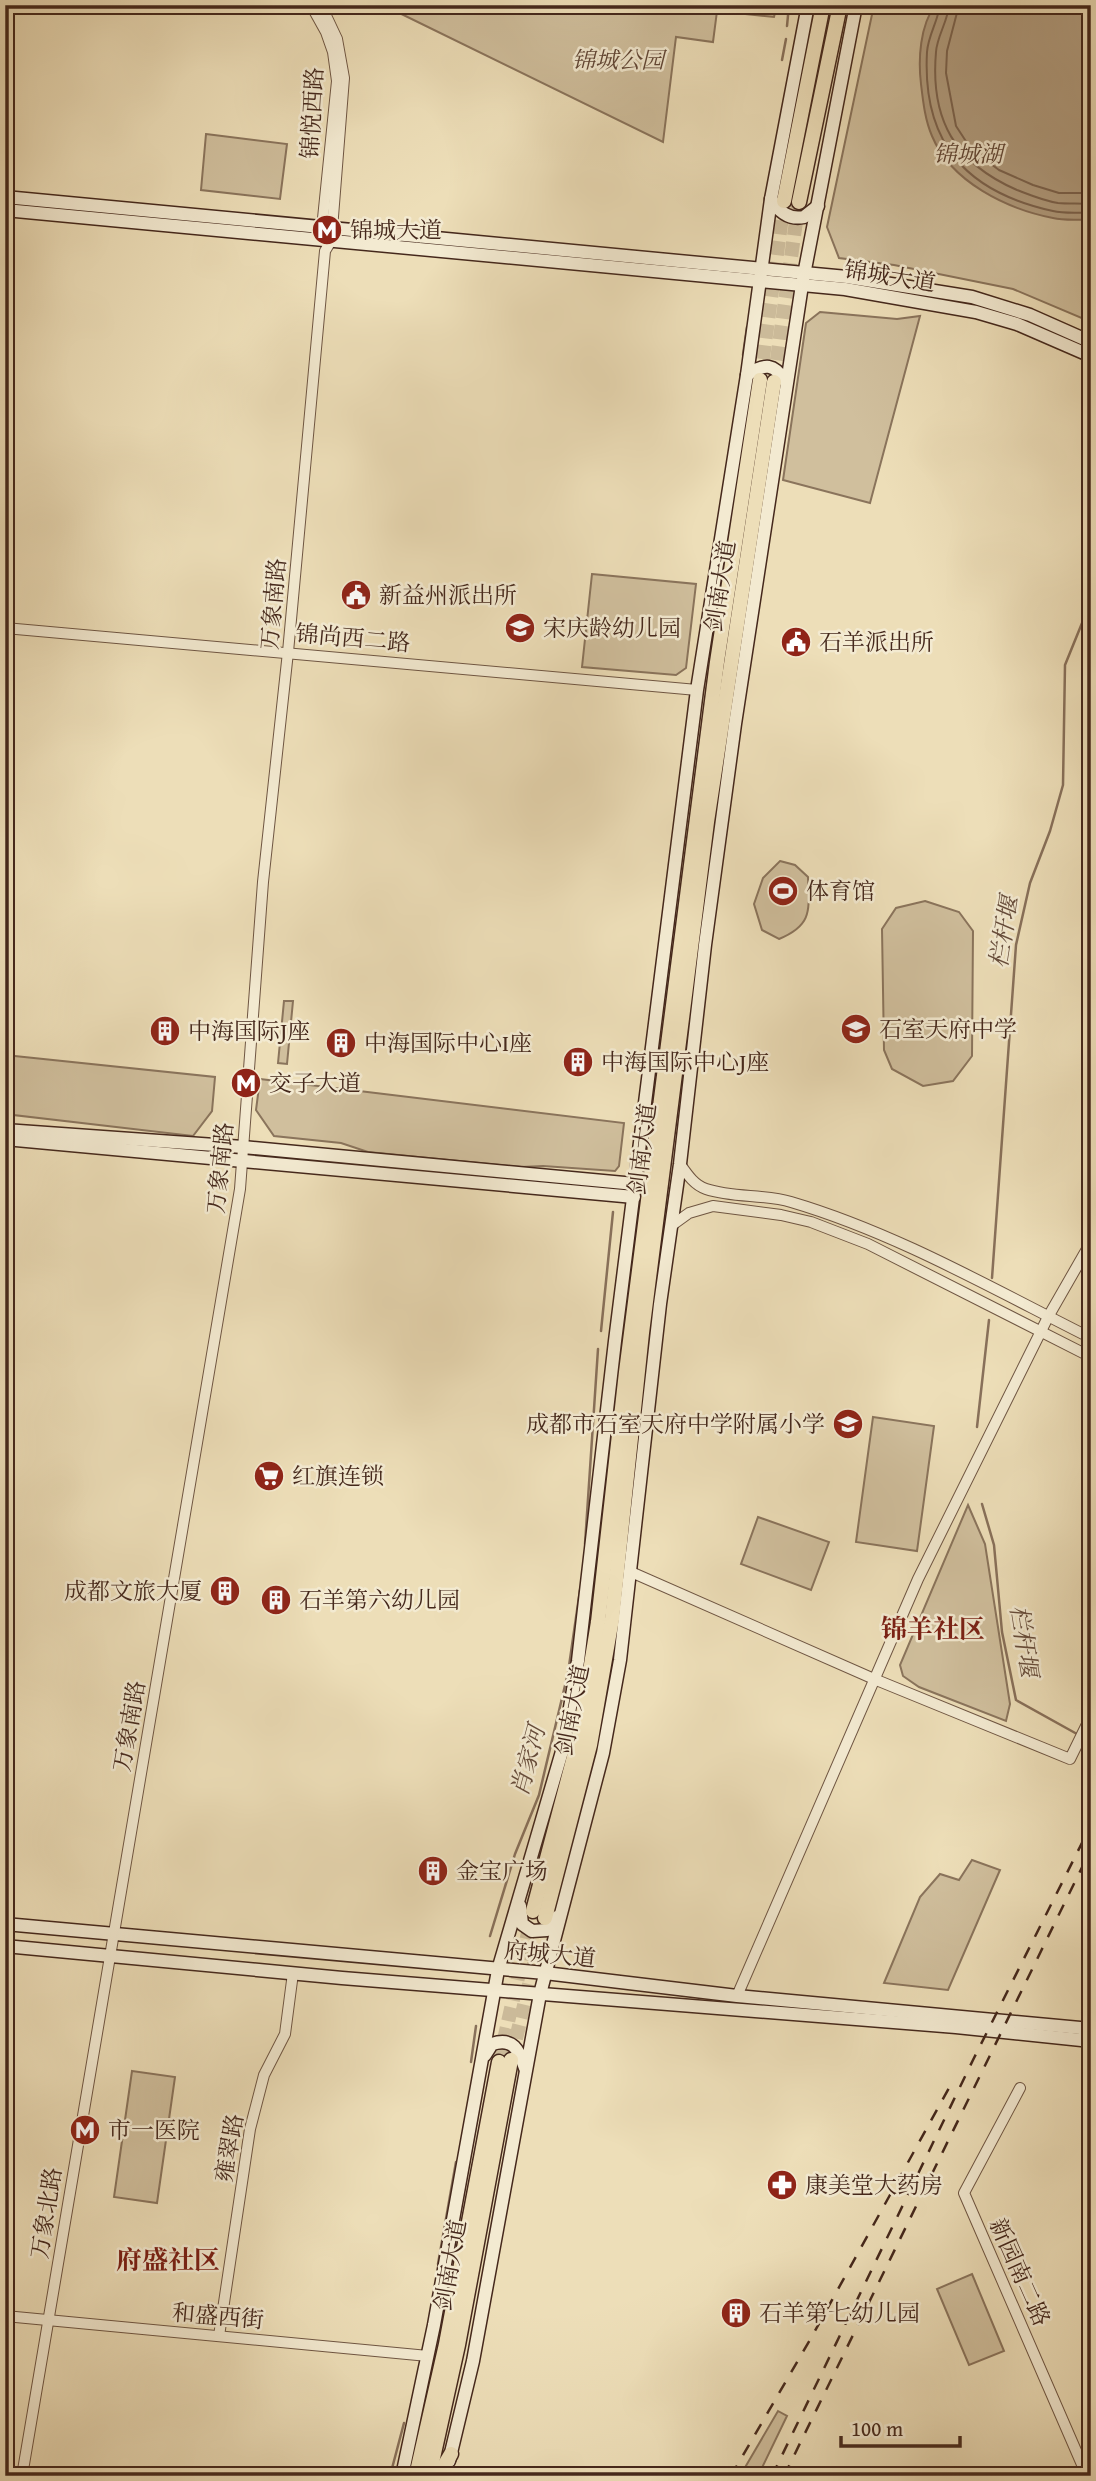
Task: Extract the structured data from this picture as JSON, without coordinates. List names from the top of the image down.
{
  "streets": {
    "highway": ["剑南大道"],
    "main road": ["锦城大道", "府城大道"],
    "street": [
      "锦悦西路",
      "万象南路",
      "锦尚西二路",
      "雍翠路",
      "万象北路",
      "新园南二路",
      "和盛西街"
    ]
  },
  "crossings": [
    ["锦悦西路", "锦城大道"],
    ["锦悦西路", "万象南路"],
    ["锦城大道", "万象南路"],
    ["万象南路", "锦尚西二路"],
    ["万象南路", "府城大道"],
    ["万象南路", "万象北路"],
    ["府城大道", "雍翠路"],
    ["府城大道", "万象北路"],
    ["雍翠路", "和盛西街"],
    ["万象北路", "和盛西街"]
  ],
  "districts": ["锦羊社区", "府盛社区"],
  "water": ["栏杆堰", "肖家河"],
  "parks": ["锦城公园", "锦城湖"],
  "places": {
    "metro station": ["锦城大道", "交子大道", "市一医院"],
    "public building": ["新益州派出所", "石羊派出所"],
    "school or university": ["宋庆龄幼儿园", "石室天府中学", "成都市石室天府中学附属小学"],
    "sports": ["体育馆"],
    "building": [
      "中海国际J座",
      "中海国际中心I座",
      "中海国际中心J座",
      "成都文旅大厦",
      "石羊第六幼儿园",
      "金宝广场",
      "石羊第七幼儿园"
    ],
    "supermarket": ["红旗连锁"],
    "pharmacy": ["康美堂大药房"]
  },
  "scale_bar": "100 m"
}
